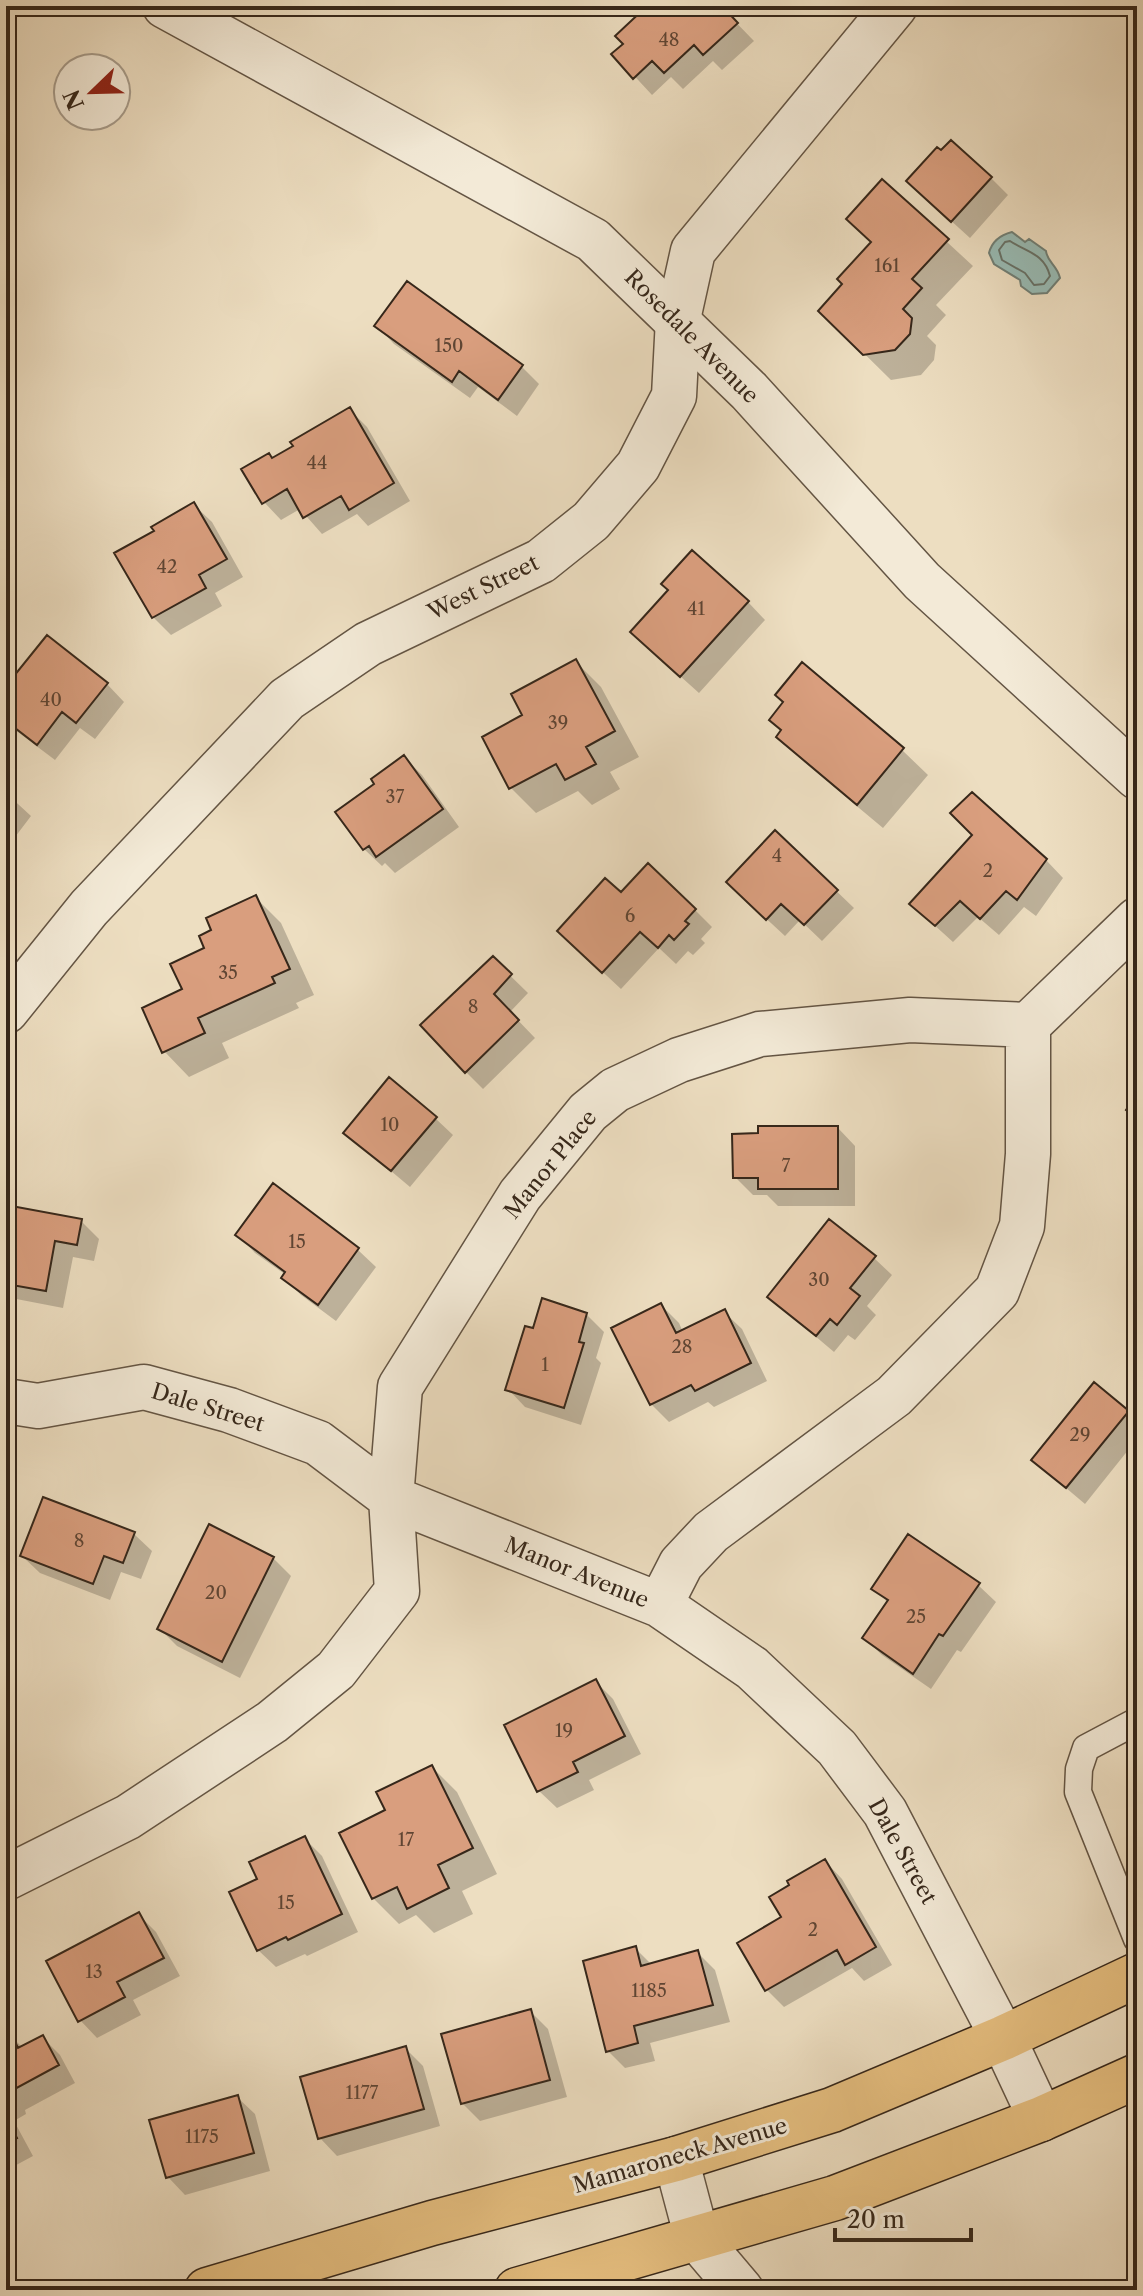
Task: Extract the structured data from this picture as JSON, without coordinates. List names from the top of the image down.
{
  "streets": {
    "main road": ["Mamaroneck Avenue"],
    "street": [
      "Rosedale Avenue",
      "West Street",
      "Manor Place",
      "Dale Street",
      "Manor Avenue"
    ]
  },
  "crossings": [
    ["Rosedale Avenue", "West Street"],
    ["Manor Place", "Dale Street"],
    ["Manor Place", "Manor Avenue"],
    ["Dale Street", "Manor Avenue"],
    ["Dale Street", "Mamaroneck Avenue"]
  ],
  "house_numbers": [
    "48",
    "161",
    "150",
    "44",
    "42",
    "41",
    "40",
    "39",
    "37",
    "4",
    "2",
    "6",
    "35",
    "8",
    "10",
    "7",
    "15",
    "30",
    "28",
    "1",
    "29",
    "8",
    "20",
    "25",
    "19",
    "17",
    "15",
    "2",
    "13",
    "1185",
    "1177",
    "1175"
  ],
  "scale_bar": "20 m",
  "north": "bottom left"
}
